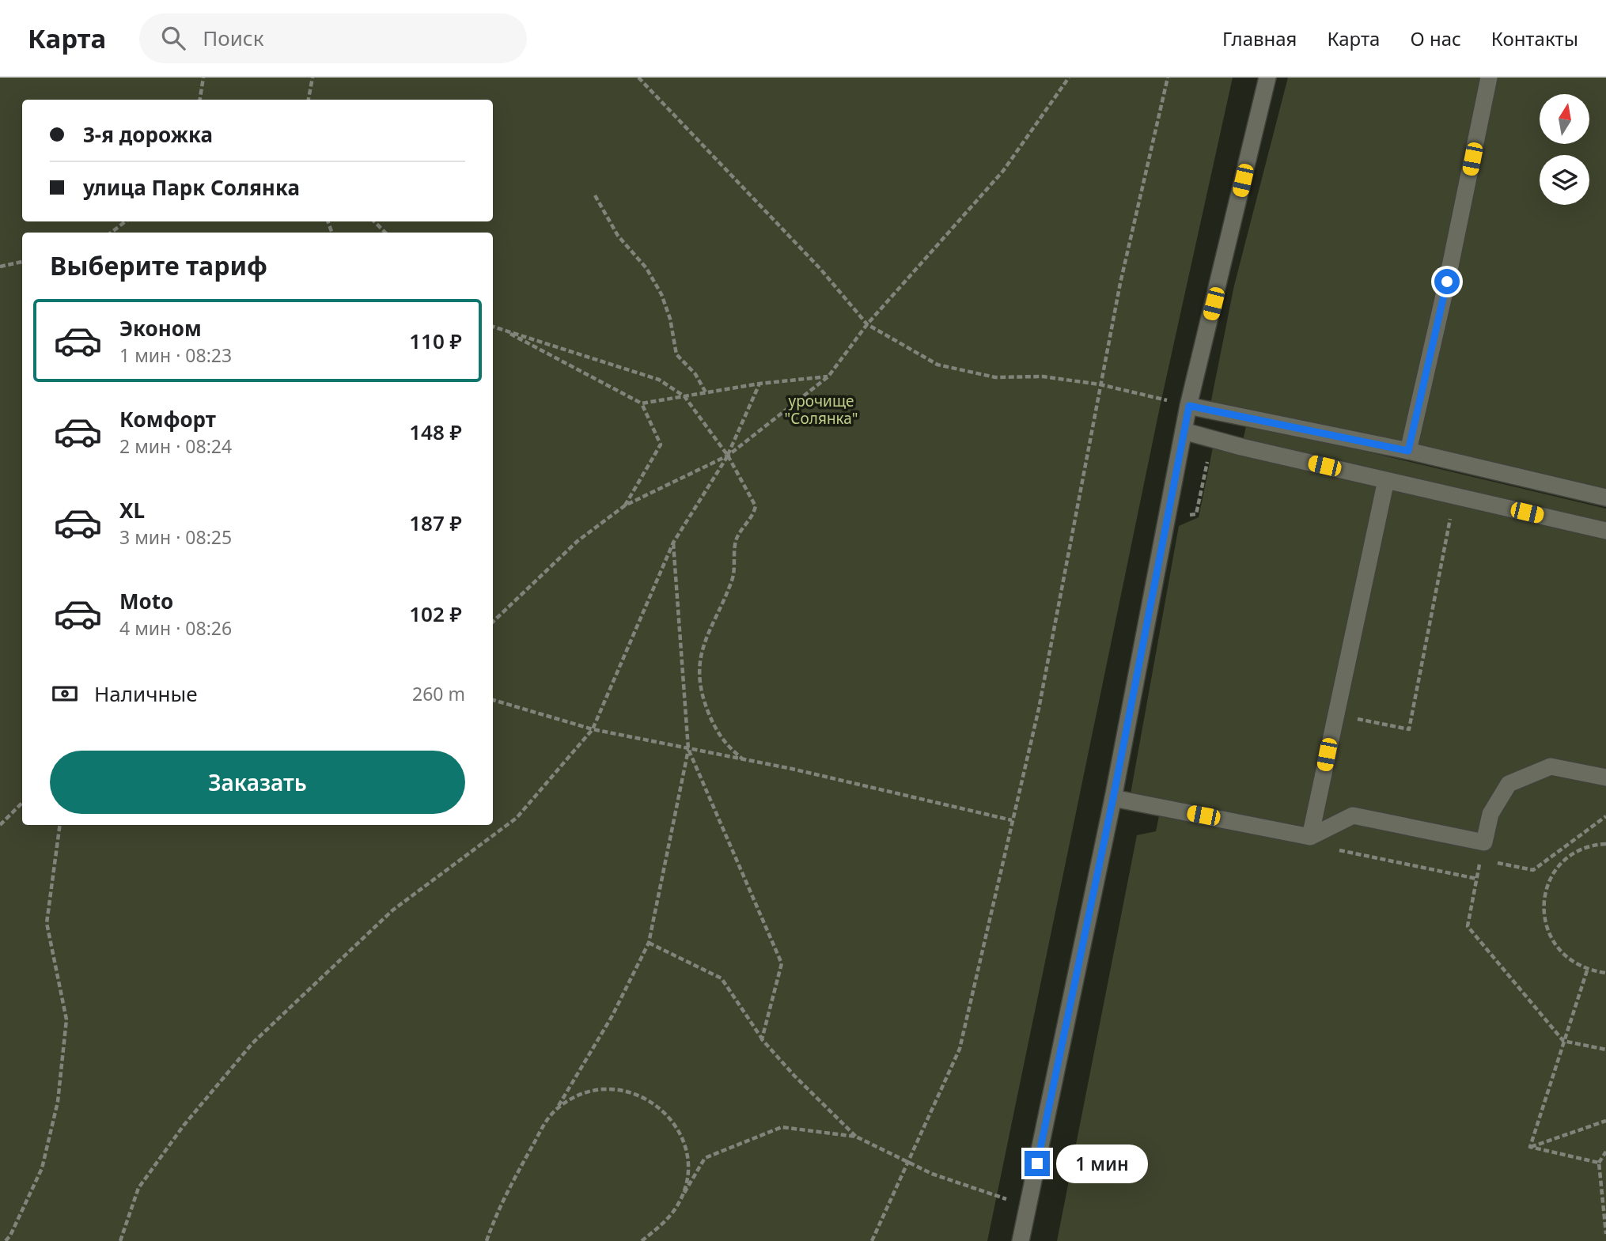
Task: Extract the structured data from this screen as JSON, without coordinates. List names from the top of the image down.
{
  "parks": ["урочище \"Солянка\""],
  "north": "top",
  "page": {
    "header": "Карта",
    "search": "Поиск",
    "nav": [
      "Главная",
      "Карта",
      "О нас",
      "Контакты"
    ],
    "banner": ["3-я дорожка", "улица Парк Солянка"],
    "heading": "Выберите тариф",
    "list": [
      {
        "name": "Эконом",
        "note": "1 мин · 08:23",
        "value": "110 ₽"
      },
      {
        "name": "Комфорт",
        "note": "2 мин · 08:24",
        "value": "148 ₽"
      },
      {
        "name": "XL",
        "note": "3 мин · 08:25",
        "value": "187 ₽"
      },
      {
        "name": "Moto",
        "note": "4 мин · 08:26",
        "value": "102 ₽"
      }
    ],
    "pay": ["Наличные", "260 m"],
    "buttons": "Заказать",
    "bubble": "1 мин"
  }
}
